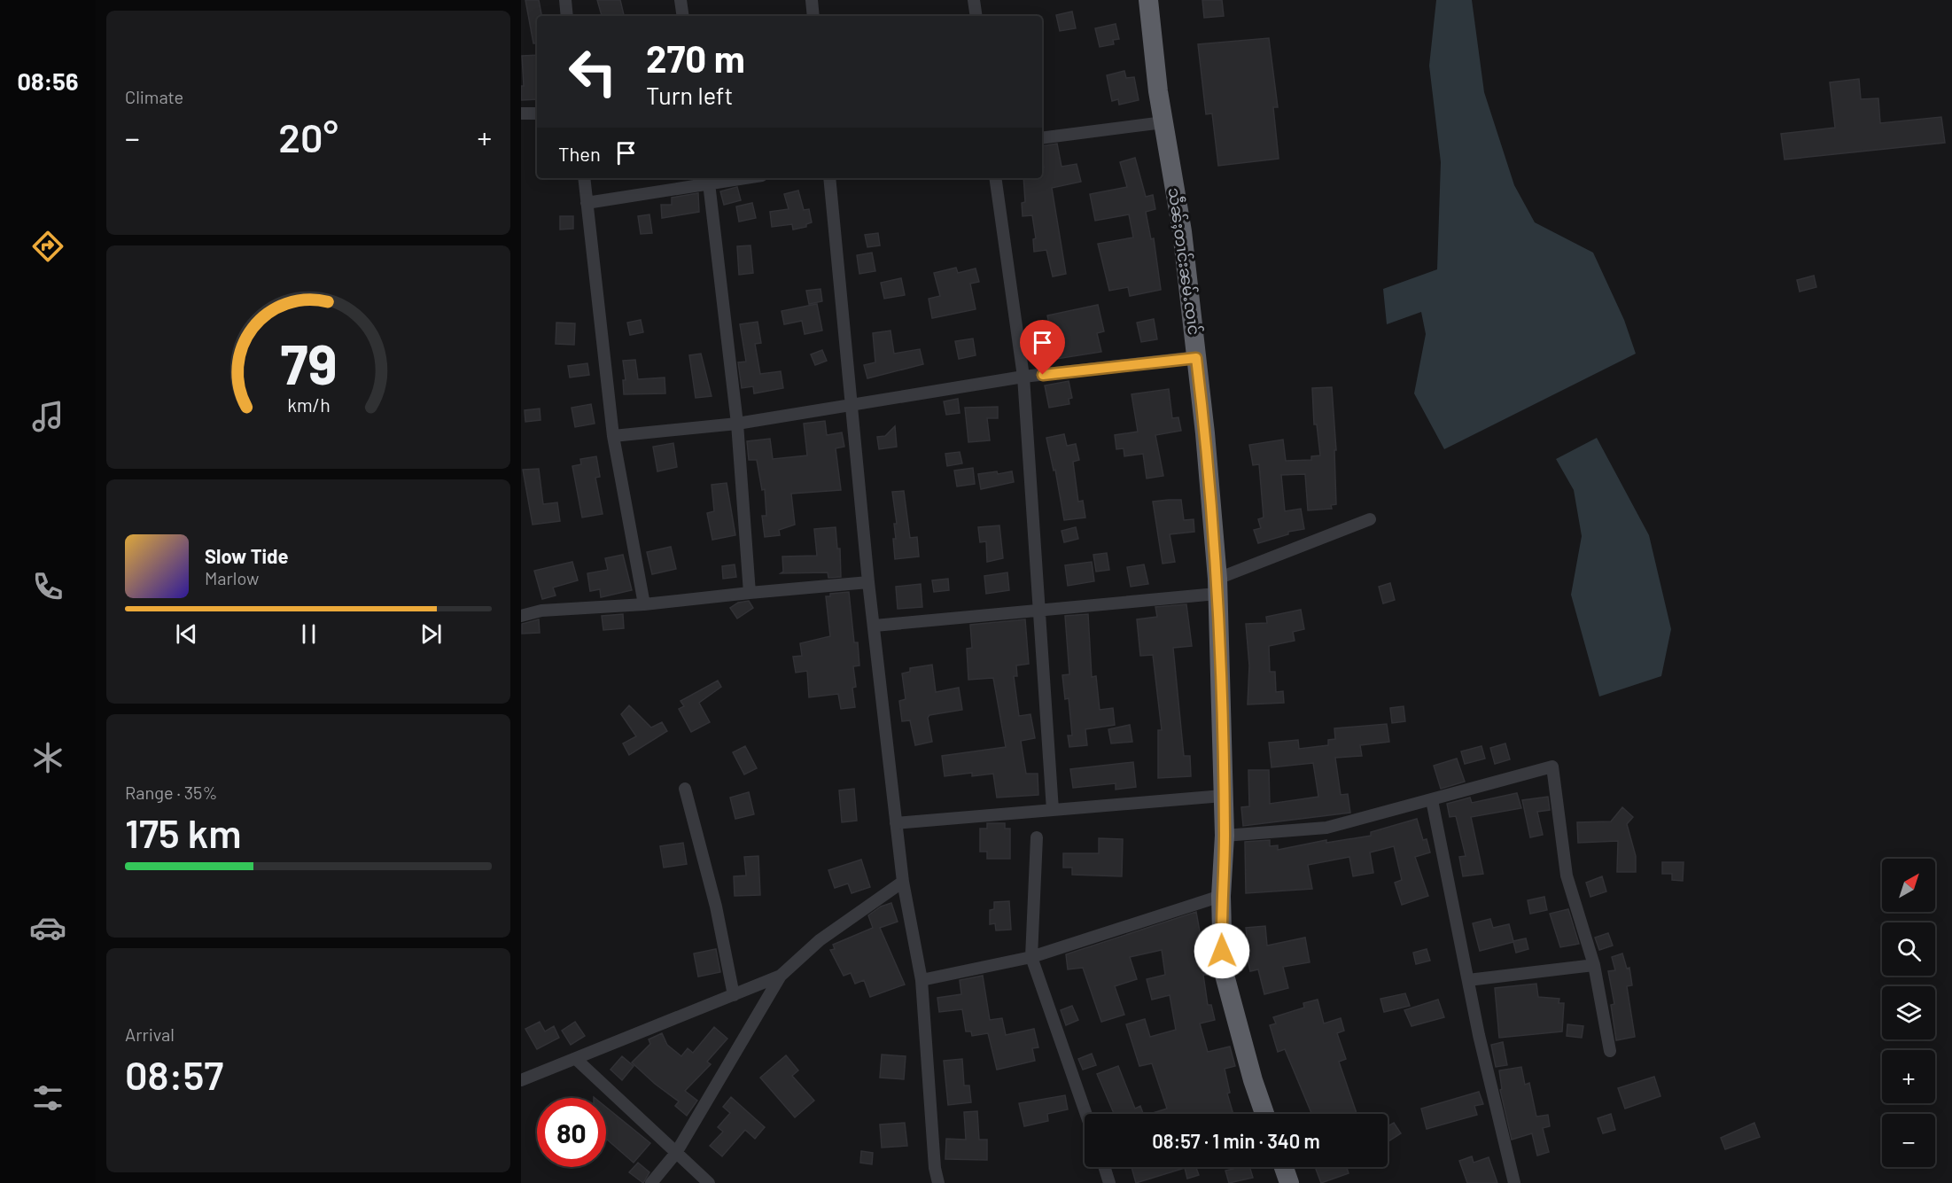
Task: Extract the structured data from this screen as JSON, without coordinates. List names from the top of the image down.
{
  "streets": {
    "highway": ["သဵၼ်ႈတၢင်းၼမ်ႉၸၢင်"]
  },
  "north": "top right",
  "page": {
    "tabs": "08:56",
    "tile": [
      "Climate",
      ["Range · 35%", "175 km"],
      ["Arrival", "08:57"]
    ],
    "turn": ["270 m", "Turn left"],
    "heat": ["−", "20°", "+"],
    "then": "Then",
    "song": ["Slow Tide", "Marlow"],
    "map_buttons": ["+", "−"],
    "limit": "80",
    "trip": "08:57 · 1 min · 340 m",
    "gauge": ["79", "km/h"]
  }
}
